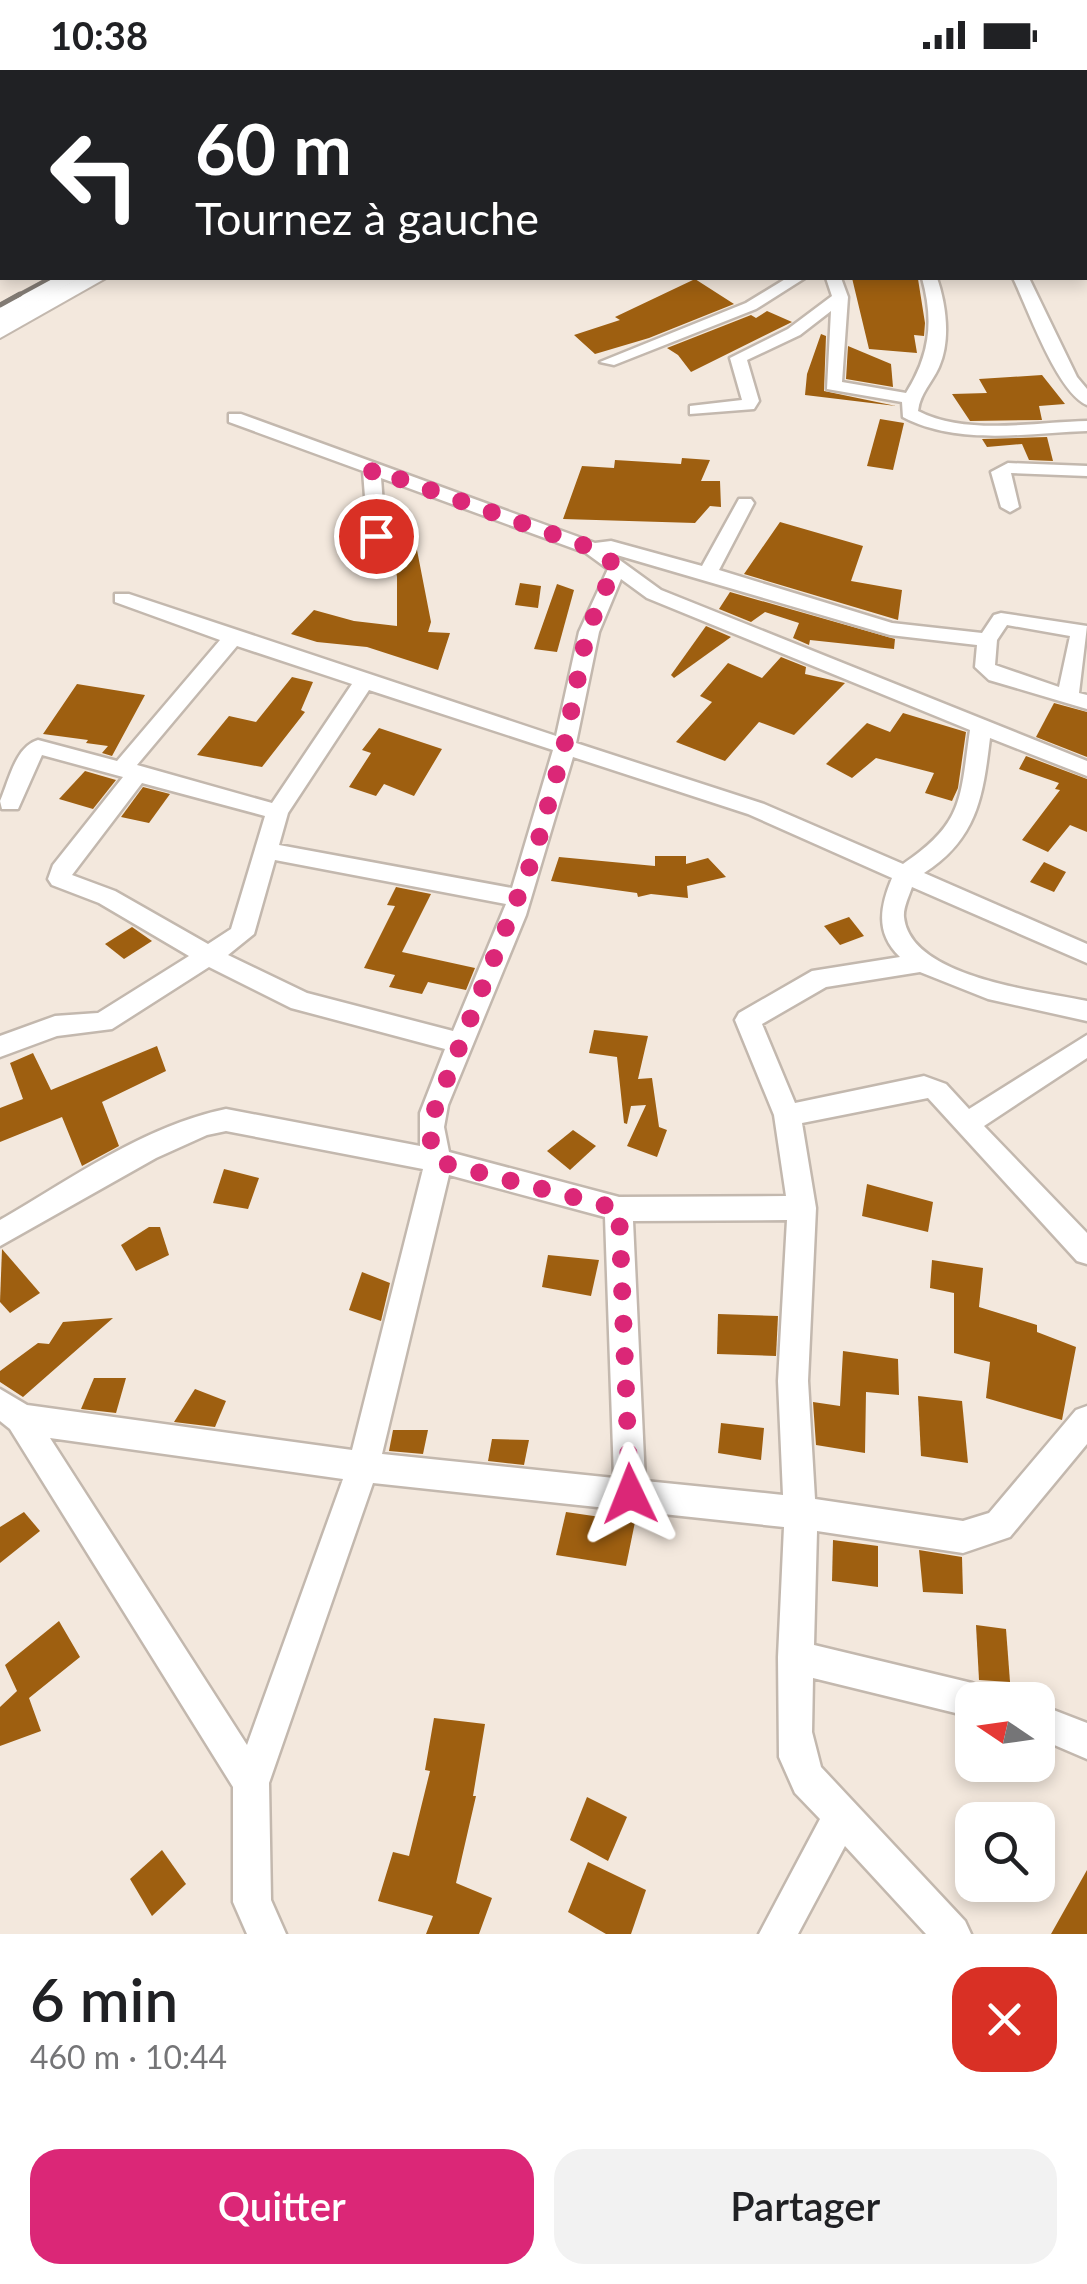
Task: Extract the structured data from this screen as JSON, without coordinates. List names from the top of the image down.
{
  "north": "left",
  "page": {
    "status": "10:38",
    "turn": ["60 m", "Tournez à gauche"],
    "heading": ["6 min", "460 m · 10:44"],
    "buttons": ["Quitter", "Partager"]
  }
}
